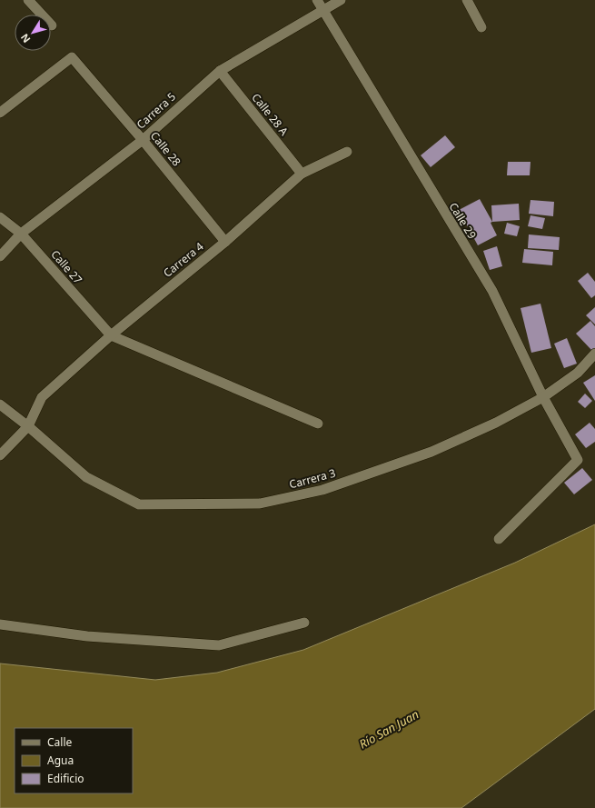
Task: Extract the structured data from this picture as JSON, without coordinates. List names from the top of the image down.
{
  "streets": {
    "street": [
      "Carrera 5",
      "Calle 28 A",
      "Calle 28",
      "Calle 29",
      "Carrera 4",
      "Calle 27",
      "Carrera 3"
    ]
  },
  "crossings": [
    ["Carrera 5", "Calle 28 A"],
    ["Carrera 5", "Calle 28"],
    ["Carrera 5", "Calle 29"],
    ["Carrera 5", "Calle 27"],
    ["Calle 28 A", "Carrera 4"],
    ["Calle 28", "Carrera 4"],
    ["Calle 29", "Carrera 3"],
    ["Carrera 4", "Calle 27"],
    ["Carrera 4", "Carrera 3"]
  ],
  "water": ["Río San Juan"],
  "legend": ["Calle", "Agua", "Edificio"],
  "north": "bottom left"
}
